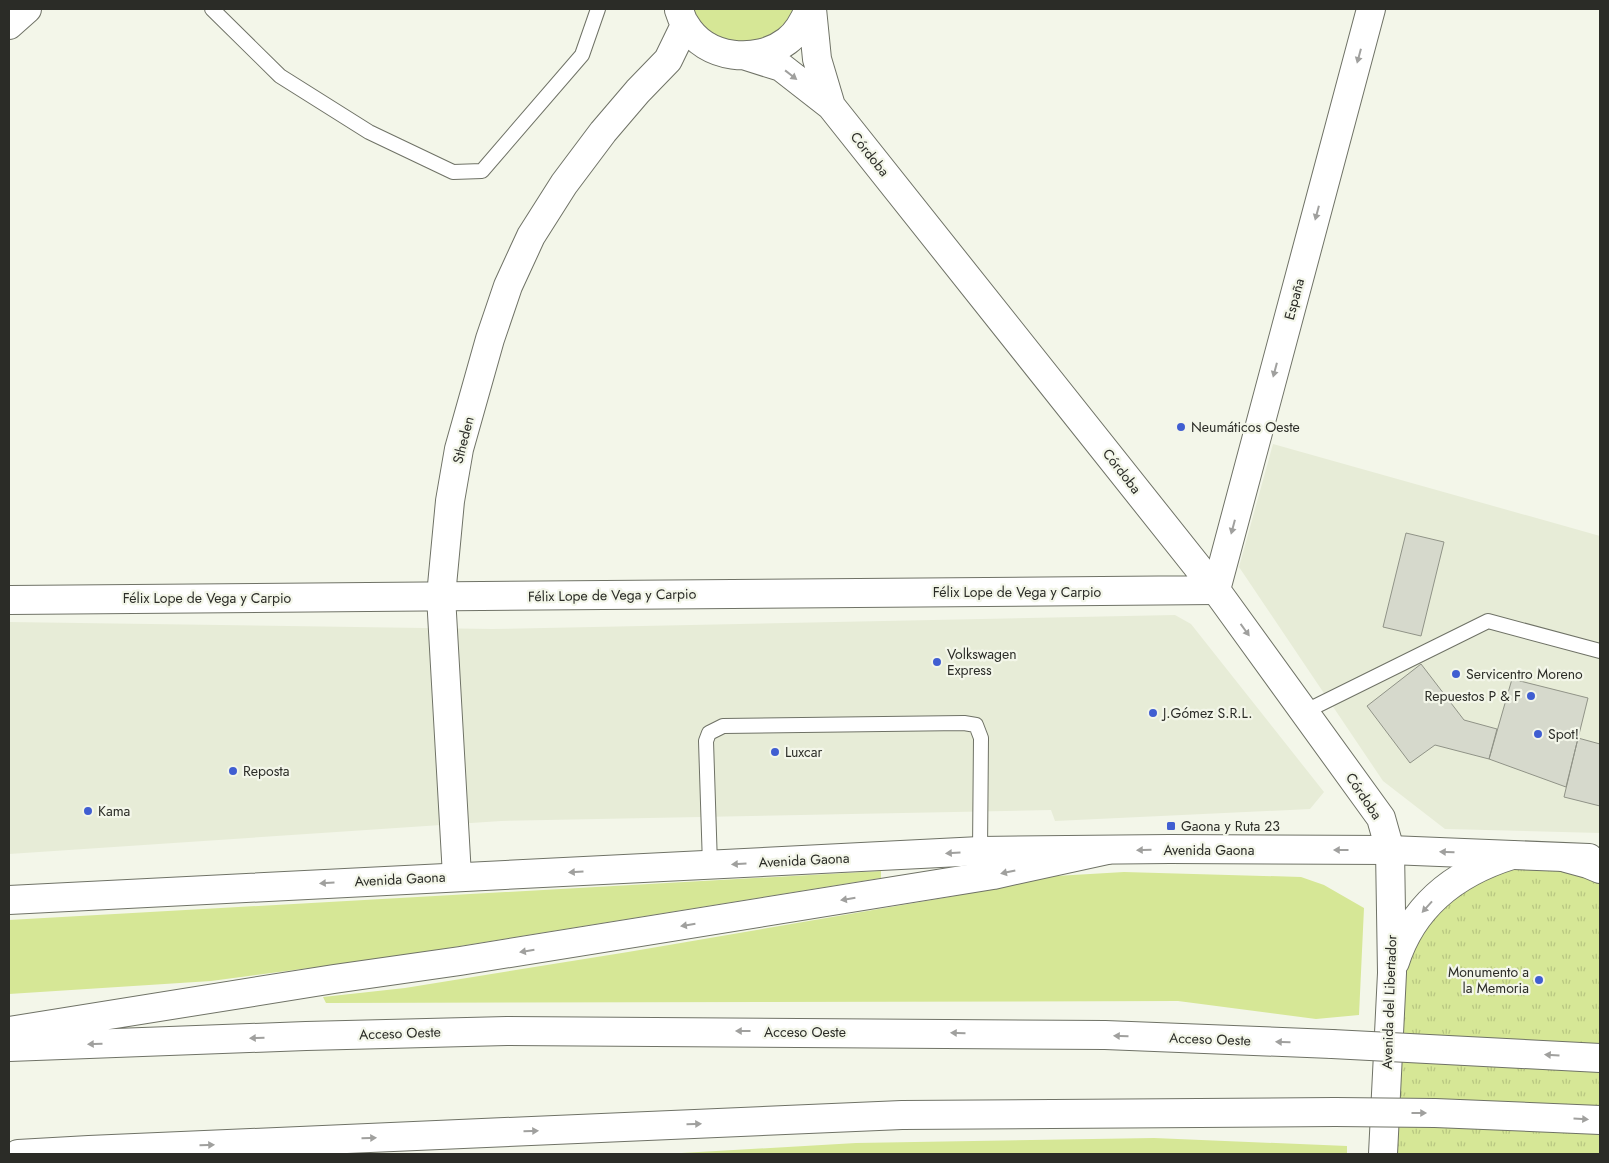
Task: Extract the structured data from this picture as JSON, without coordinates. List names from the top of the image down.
{
  "streets": {
    "main road": [
      "Córdoba",
      "España",
      "Stheden",
      "Félix Lope de Vega y Carpio",
      "Avenida Gaona",
      "Avenida del Libertador",
      "Acceso Oeste"
    ]
  },
  "crossings": [
    ["Córdoba", "España"],
    ["Córdoba", "Félix Lope de Vega y Carpio"],
    ["Córdoba", "Avenida Gaona"],
    ["Córdoba", "Avenida del Libertador"],
    ["España", "Félix Lope de Vega y Carpio"],
    ["Stheden", "Félix Lope de Vega y Carpio"],
    ["Stheden", "Avenida Gaona"],
    ["Avenida Gaona", "Avenida del Libertador"]
  ],
  "one_way": ["España"],
  "places": {
    "other": [
      "Neumáticos Oeste",
      "Volkswagen Express",
      "Servicentro Moreno",
      "Repuestos P & F",
      "J.Gómez S.R.L.",
      "Spot!",
      "Luxcar",
      "Reposta",
      "Kama",
      "Monumento a la Memoria"
    ],
    "transit": ["Gaona y Ruta 23"]
  }
}
